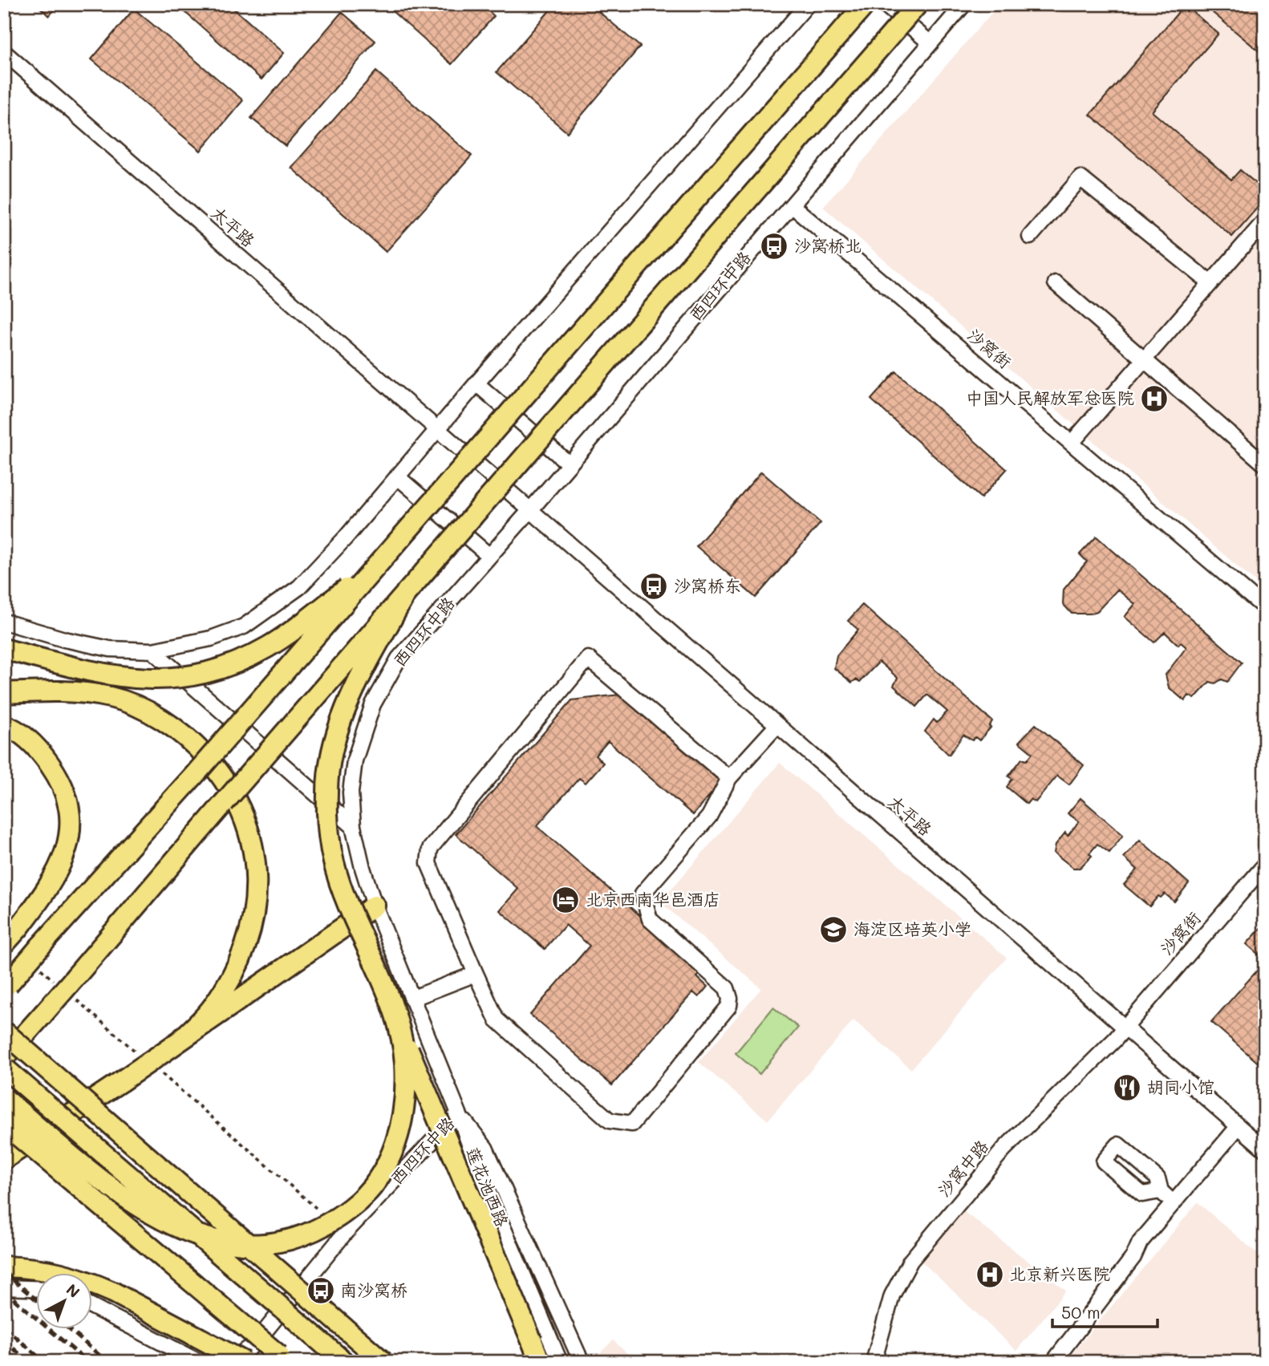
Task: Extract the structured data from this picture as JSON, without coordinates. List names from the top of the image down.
{
  "streets": {
    "street": [
      "太平路",
      "西四环中路",
      "沙窝街",
      "沙窝中路",
      "莲花池西路"
    ]
  },
  "crossings": [
    ["太平路", "西四环中路"],
    ["太平路", "沙窝街"],
    ["太平路", "沙窝中路"],
    ["西四环中路", "沙窝街"],
    ["西四环中路", "莲花池西路"],
    ["沙窝街", "沙窝中路"]
  ],
  "places": {
    "bus stop": ["沙窝桥北", "沙窝桥东", "南沙窝桥"],
    "hospital": ["中国人民解放军总医院", "北京新兴医院"],
    "hotel": ["北京西南华邑酒店"],
    "school or university": ["海淀区培英小学"],
    "restaurant": ["胡同小馆"]
  },
  "scale_bar": "50 m",
  "north": "top right"
}
